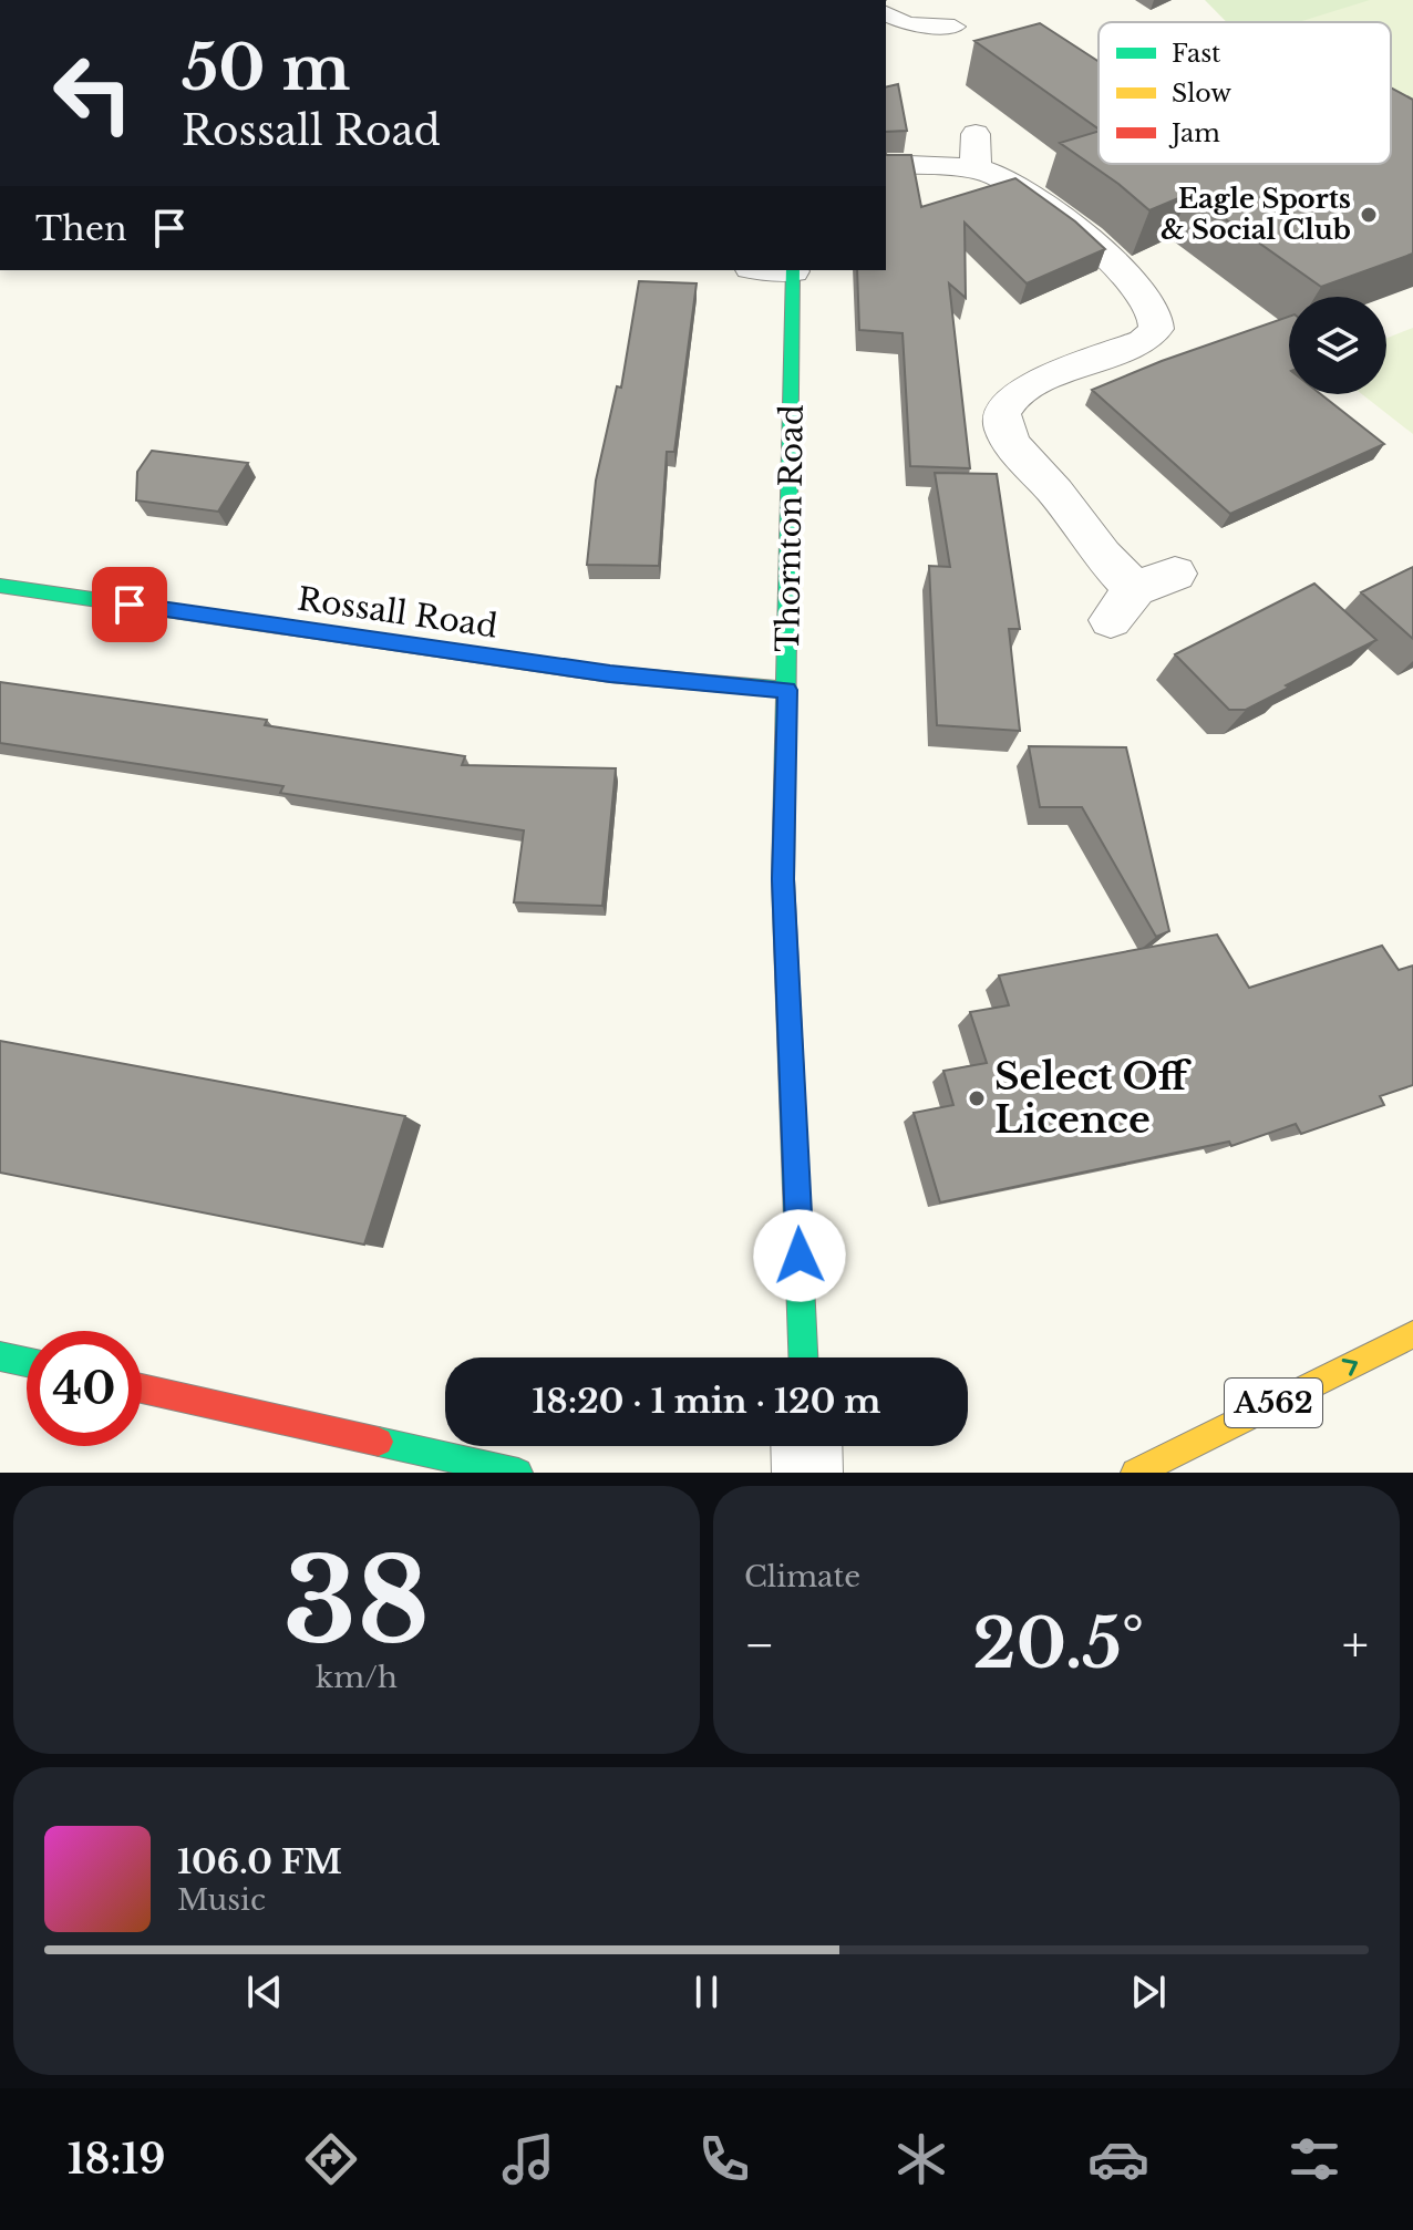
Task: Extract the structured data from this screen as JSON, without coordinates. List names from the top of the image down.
{
  "streets": {
    "street": ["Thornton Road", "Rossall Road", "A562"]
  },
  "crossings": [
    ["Thornton Road", "Rossall Road"]
  ],
  "places": ["Eagle Sports & Social Club", "Select Off Licence"],
  "legend": ["Fast", "Slow", "Jam"],
  "page": {
    "turn": ["50 m", "Rossall Road"],
    "then": "Then",
    "limit": "40",
    "trip": "18:20 · 1 min · 120 m",
    "tile": [
      ["38", "km/h"],
      "Climate"
    ],
    "heat": ["−", "20.5°", "+"],
    "song": ["106.0 FM", "Music"],
    "tabs": "18:19"
  }
}
